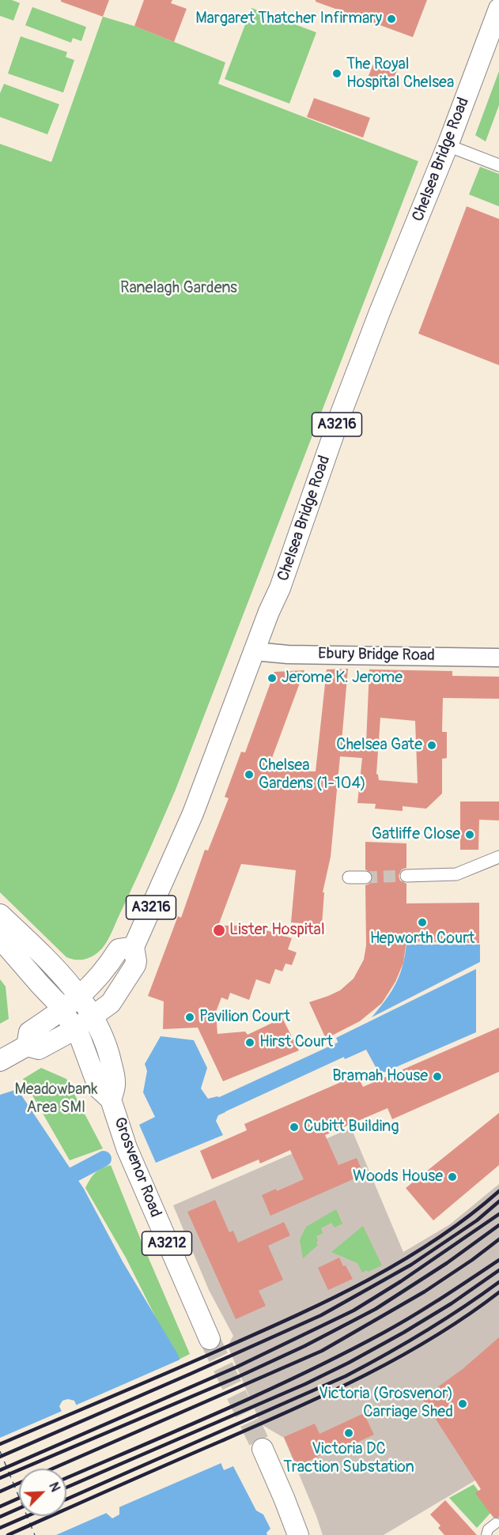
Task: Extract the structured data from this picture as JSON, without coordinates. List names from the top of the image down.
{
  "streets": {
    "main road": [
      "Chelsea Bridge Road",
      "A3216",
      "Ebury Bridge Road",
      "Grosvenor Road",
      "A3212"
    ]
  },
  "crossings": [
    ["Chelsea Bridge Road", "A3216"],
    ["Chelsea Bridge Road", "Ebury Bridge Road"],
    ["Chelsea Bridge Road", "Grosvenor Road"],
    ["A3216", "Grosvenor Road"]
  ],
  "parks": ["Ranelagh Gardens", "Meadowbank Area SMI"],
  "places": [
    "Margaret Thatcher Infirmary",
    "The Royal Hospital Chelsea",
    "Jerome K. Jerome",
    "Chelsea Gate",
    "Chelsea Gardens (1-104)",
    "Gatliffe Close",
    "Hepworth Court",
    "Lister Hospital",
    "Pavilion Court",
    "Hirst Court",
    "Bramah House",
    "Cubitt Building",
    "Woods House",
    "Victoria (Grosvenor) Carriage Shed",
    "Victoria DC Traction Substation"
  ],
  "north": "top right"
}
